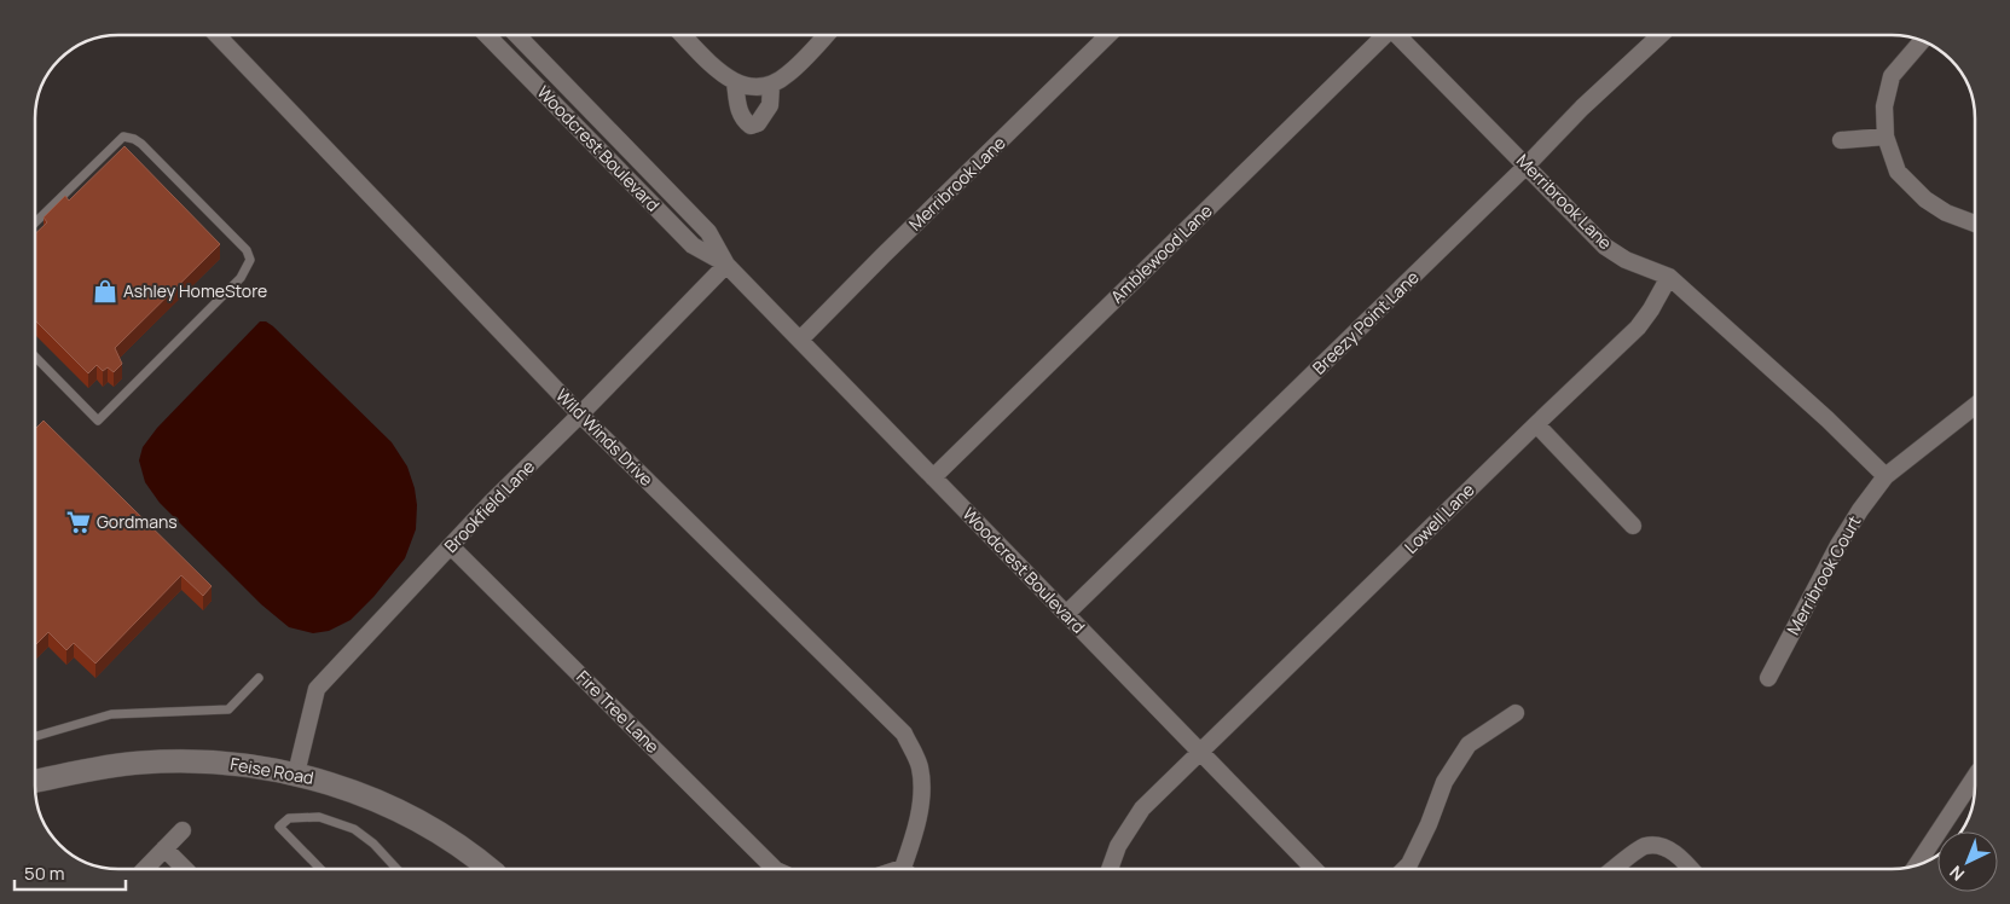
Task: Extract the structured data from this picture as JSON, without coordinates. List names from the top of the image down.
{
  "streets": {
    "main road": ["Feise Road"],
    "street": [
      "Woodcrest Boulevard",
      "Merribrook Lane",
      "Amblewood Lane",
      "Breezy Point Lane",
      "Wild Winds Drive",
      "Brookfield Lane",
      "Lowell Lane",
      "Merribrook Court",
      "Fire Tree Lane"
    ]
  },
  "crossings": [
    ["Woodcrest Boulevard", "Merribrook Lane"],
    ["Woodcrest Boulevard", "Amblewood Lane"],
    ["Woodcrest Boulevard", "Breezy Point Lane"],
    ["Woodcrest Boulevard", "Brookfield Lane"],
    ["Woodcrest Boulevard", "Lowell Lane"],
    ["Merribrook Lane", "Breezy Point Lane"],
    ["Merribrook Lane", "Lowell Lane"],
    ["Merribrook Lane", "Merribrook Court"],
    ["Wild Winds Drive", "Brookfield Lane"],
    ["Brookfield Lane", "Fire Tree Lane"],
    ["Brookfield Lane", "Feise Road"]
  ],
  "places": {
    "shop": ["Ashley HomeStore"],
    "supermarket": ["Gordmans"]
  },
  "scale_bar": "50 m",
  "north": "bottom left"
}
